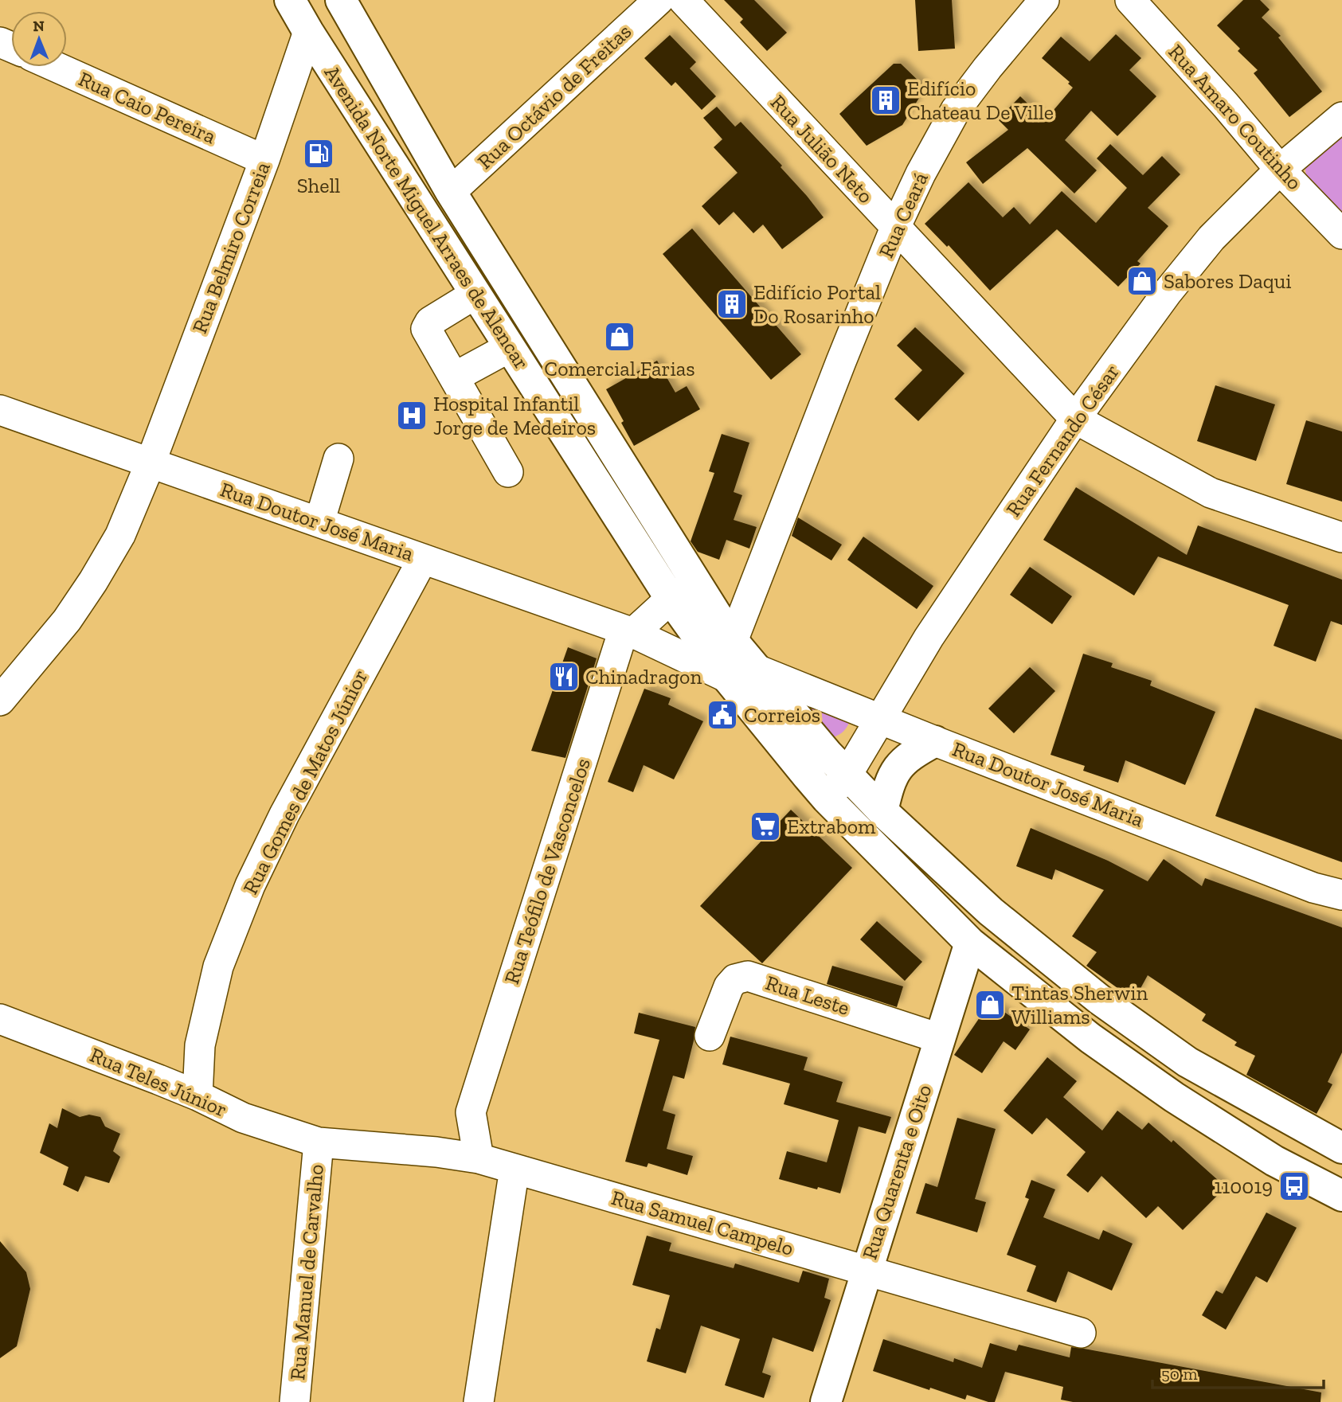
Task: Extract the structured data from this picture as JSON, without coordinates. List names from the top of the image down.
{
  "streets": {
    "main road": ["Avenida Norte Miguel Arraes de Alencar", "Rua Quarenta e Oito"],
    "street": [
      "Rua Octávio de Freitas",
      "Rua Caio Pereira",
      "Rua Amaro Coutinho",
      "Rua Julião Neto",
      "Rua Ceará",
      "Rua Belmiro Correia",
      "Rua Fernando César",
      "Rua Doutor José Maria",
      "Rua Gomes de Matos Júnior",
      "Rua Teófilo de Vasconcelos",
      "Rua Leste",
      "Rua Teles Júnior",
      "Rua Samuel Campelo",
      "Rua Manuel de Carvalho"
    ]
  },
  "crossings": [
    ["Rua Octávio de Freitas", "Avenida Norte Miguel Arraes de Alencar"],
    ["Rua Caio Pereira", "Rua Belmiro Correia"],
    ["Rua Amaro Coutinho", "Rua Fernando César"],
    ["Rua Julião Neto", "Rua Ceará"],
    ["Rua Julião Neto", "Rua Fernando César"],
    ["Rua Ceará", "Avenida Norte Miguel Arraes de Alencar"],
    ["Avenida Norte Miguel Arraes de Alencar", "Rua Belmiro Correia"],
    ["Avenida Norte Miguel Arraes de Alencar", "Rua Fernando César"],
    ["Avenida Norte Miguel Arraes de Alencar", "Rua Doutor José Maria"],
    ["Avenida Norte Miguel Arraes de Alencar", "Rua Quarenta e Oito"],
    ["Rua Belmiro Correia", "Rua Doutor José Maria"],
    ["Rua Fernando César", "Rua Doutor José Maria"],
    ["Rua Doutor José Maria", "Rua Gomes de Matos Júnior"],
    ["Rua Doutor José Maria", "Rua Teófilo de Vasconcelos"],
    ["Rua Gomes de Matos Júnior", "Rua Teles Júnior"],
    ["Rua Teófilo de Vasconcelos", "Rua Samuel Campelo"],
    ["Rua Leste", "Rua Quarenta e Oito"],
    ["Rua Teles Júnior", "Rua Samuel Campelo"],
    ["Rua Teles Júnior", "Rua Manuel de Carvalho"],
    ["Rua Quarenta e Oito", "Rua Samuel Campelo"],
    ["Rua Samuel Campelo", "Rua Manuel de Carvalho"]
  ],
  "places": {
    "building": ["Edifício Chateau De Ville", "Edifício Portal Do Rosarinho"],
    "fuel station": ["Shell"],
    "shop": ["Sabores Daqui", "Comercial Farias", "Tintas Sherwin Williams"],
    "hospital": ["Hospital Infantil Jorge de Medeiros"],
    "restaurant": ["Chinadragon"],
    "public building": ["Correios"],
    "supermarket": ["Extrabom"],
    "bus stop": ["110019"]
  },
  "scale_bar": "50 m",
  "north": "top"
}
